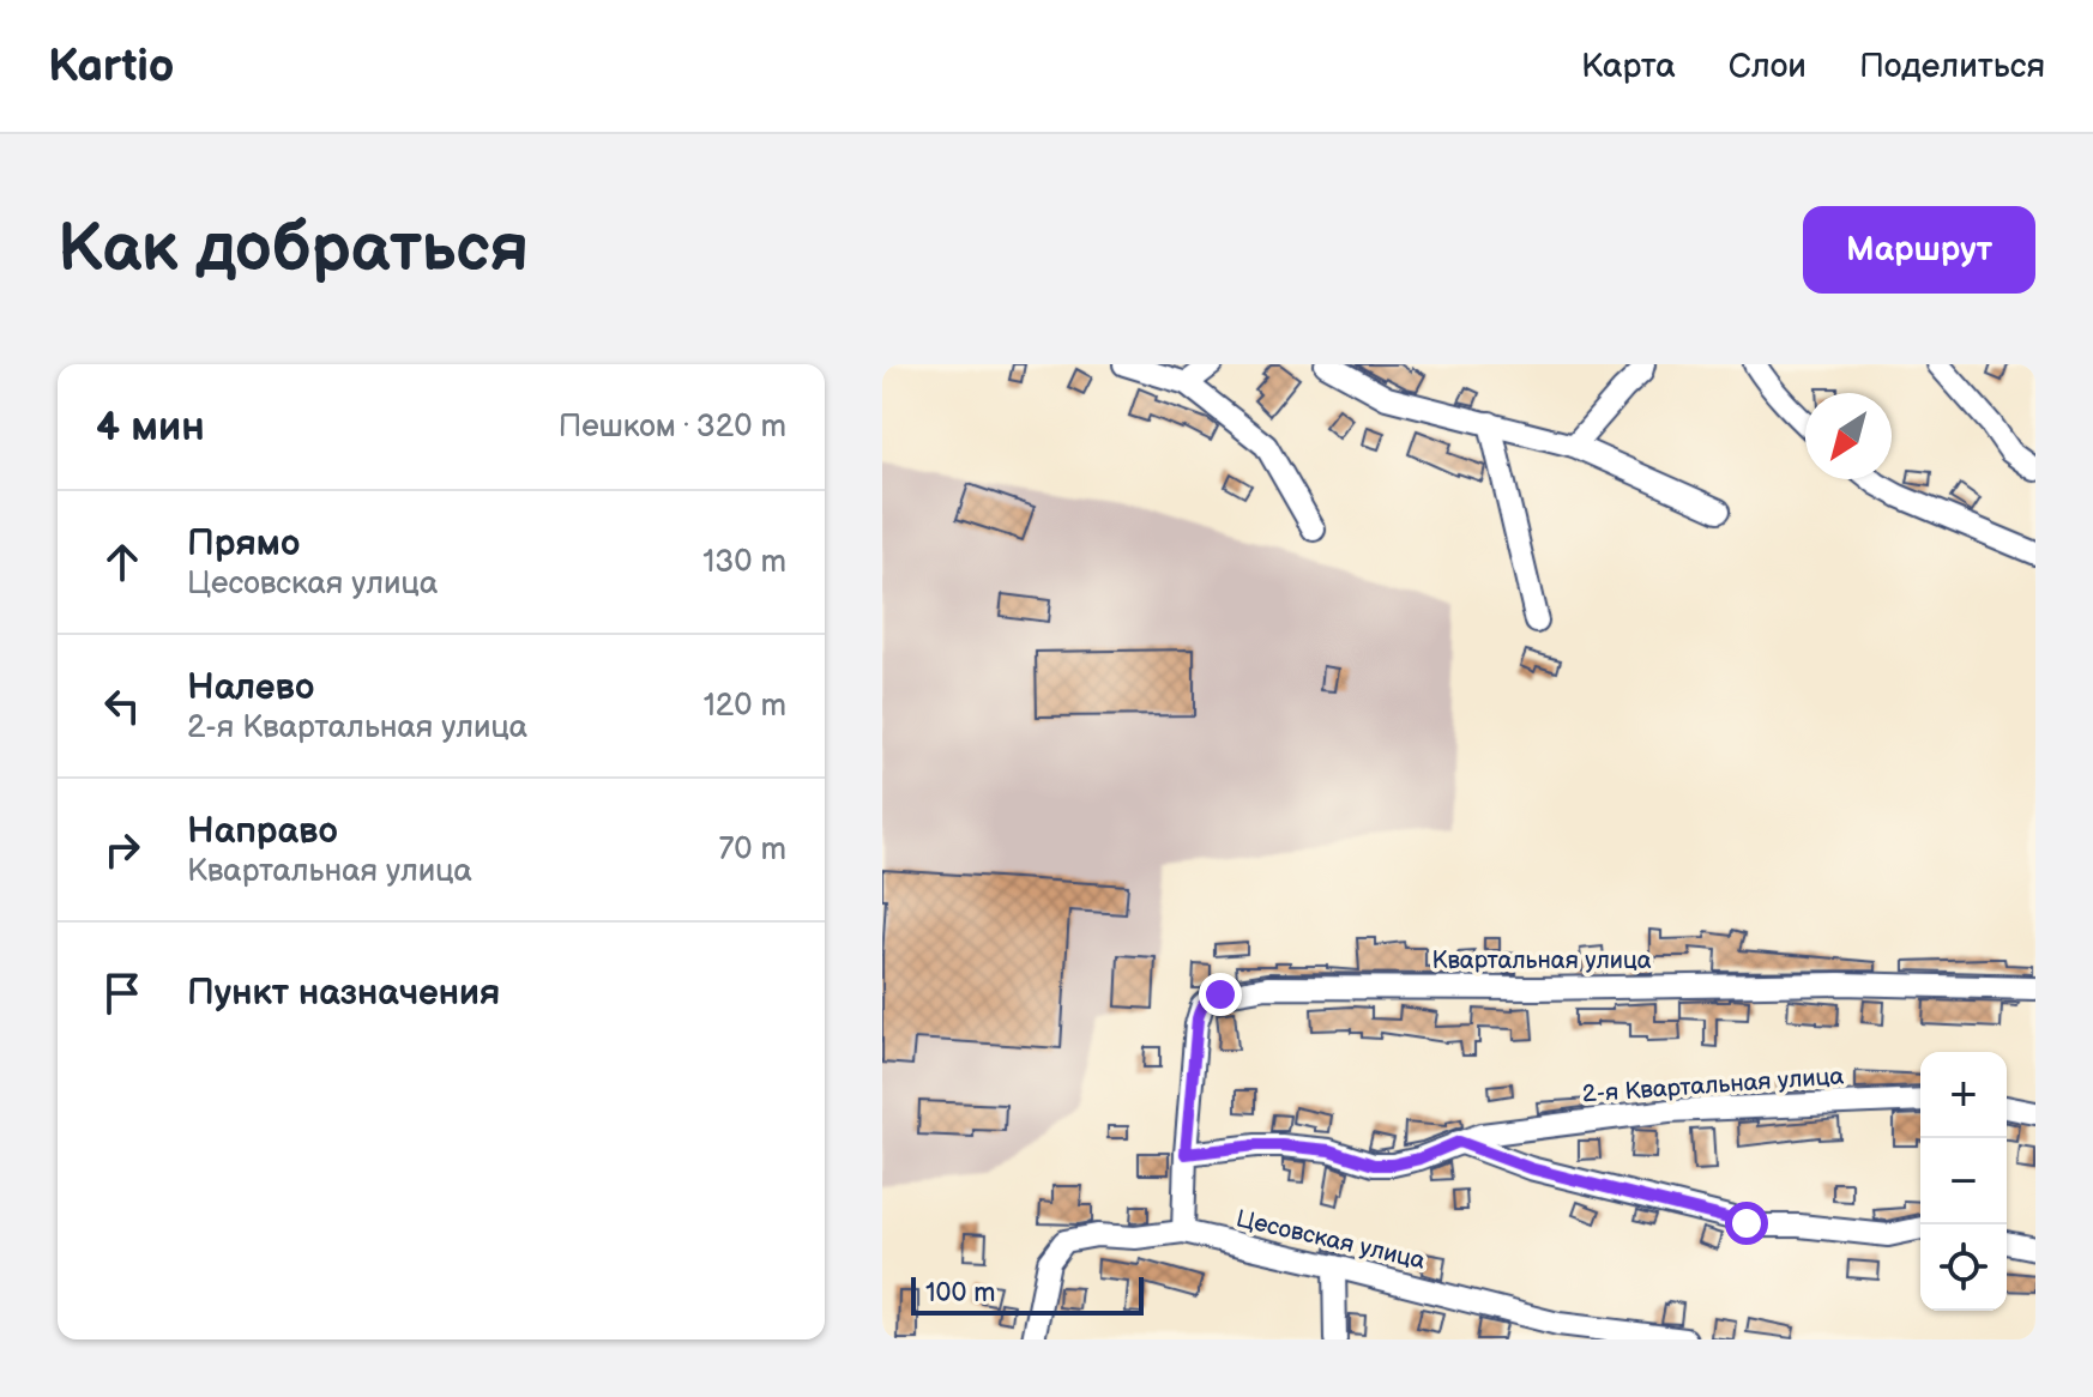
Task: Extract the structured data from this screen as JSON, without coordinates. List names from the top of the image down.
{
  "streets": {
    "street": ["Квартальная улица", "2-я Квартальная улица", "Цесовская улица"]
  },
  "crossings": [
    ["Квартальная улица", "2-я Квартальная улица"]
  ],
  "scale_bar": "100 m",
  "north": "bottom left",
  "page": {
    "header": "Kartio",
    "nav": ["Карта", "Слои", "Поделиться"],
    "buttons": "Маршрут",
    "title": "Как добраться",
    "heading": ["4 мин", "Пешком · 320 m"],
    "list": [
      ["Прямо", "Цесовская улица", "130 m"],
      ["Налево", "2-я Квартальная улица", "120 m"],
      ["Направо", "Квартальная улица", "70 m"],
      "Пункт назначения"
    ],
    "map_buttons": ["+", "−"],
    "scale": "100 m"
  }
}
